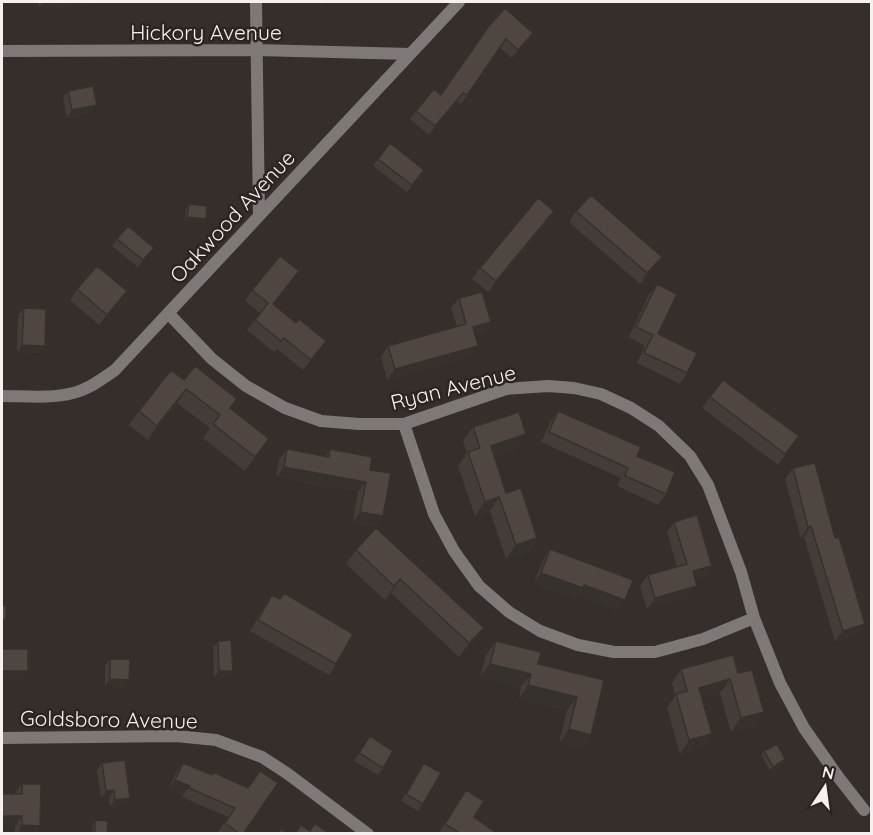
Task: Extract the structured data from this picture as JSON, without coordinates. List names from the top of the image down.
{
  "streets": {
    "street": [
      "Hickory Avenue",
      "Oakwood Avenue",
      "Ryan Avenue",
      "Goldsboro Avenue"
    ]
  },
  "crossings": [
    ["Hickory Avenue", "Oakwood Avenue"],
    ["Oakwood Avenue", "Ryan Avenue"]
  ],
  "north": "top"
}
